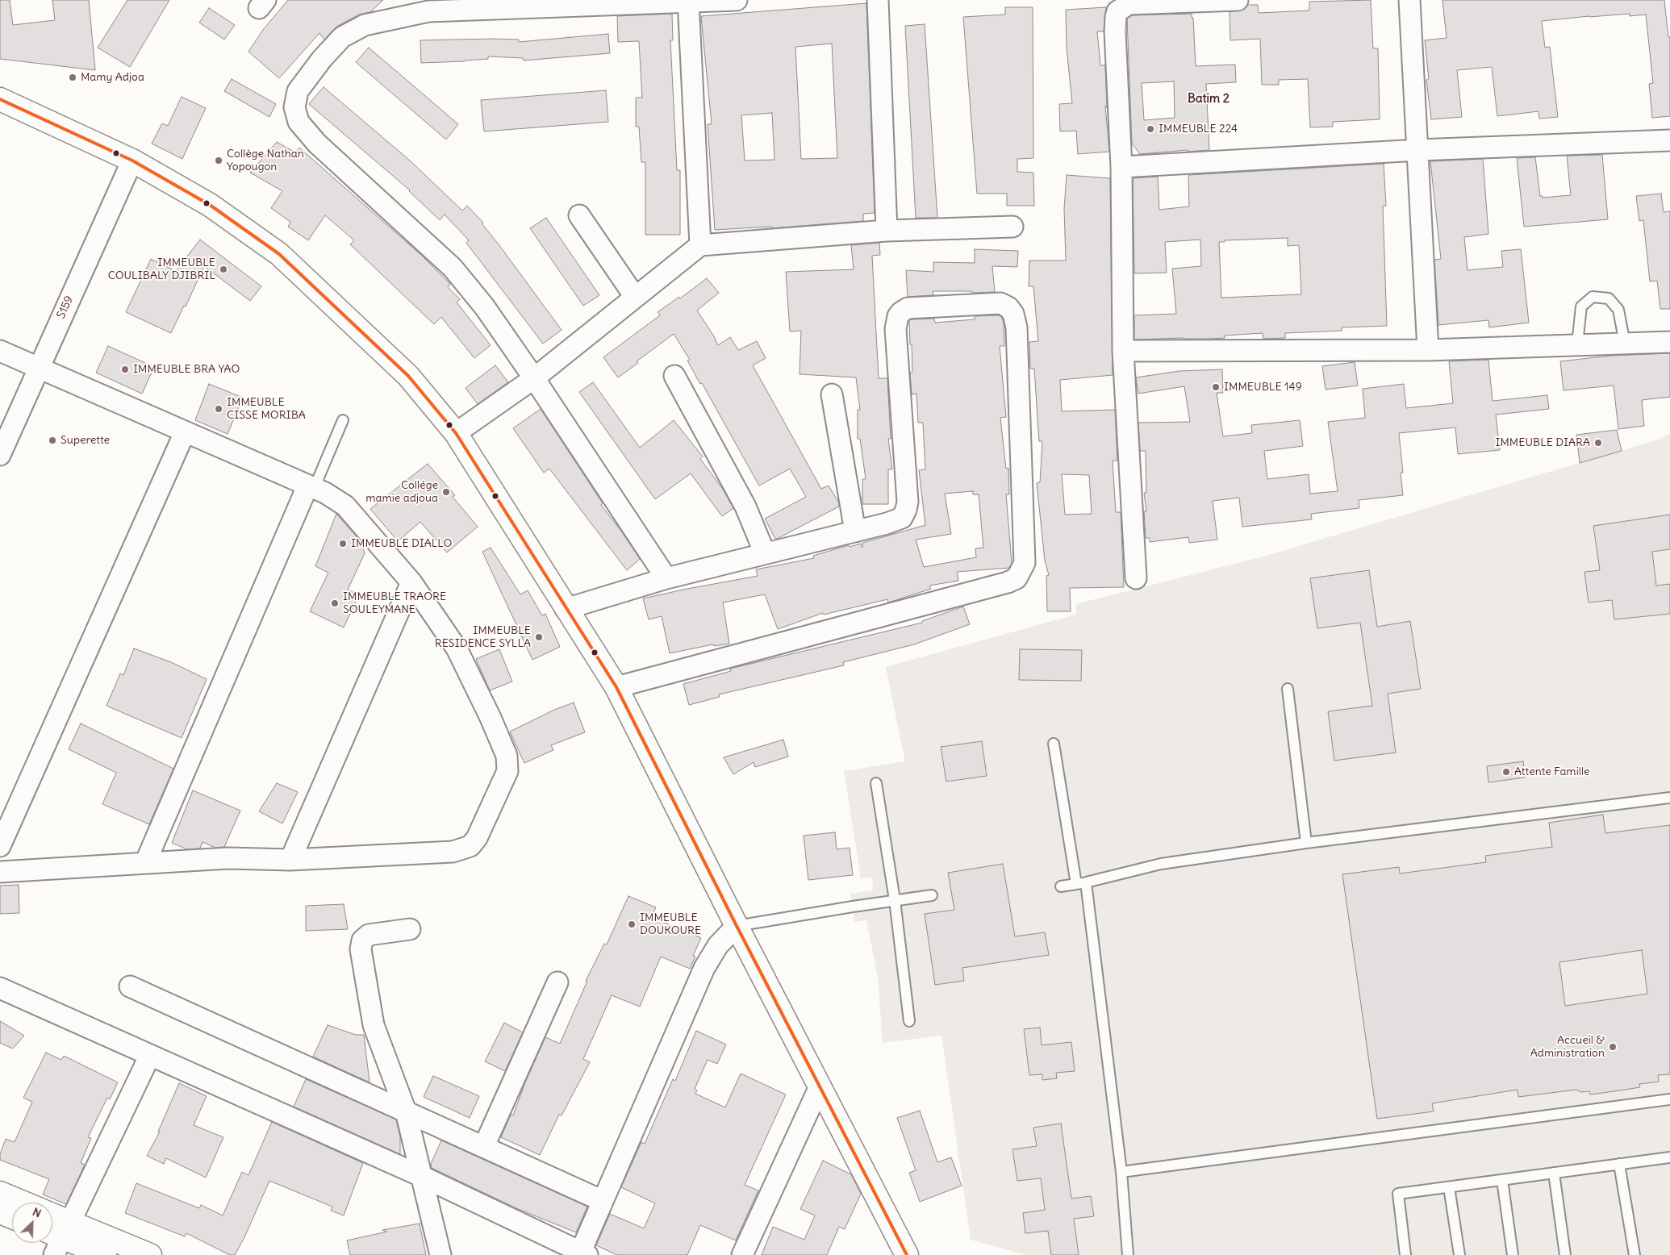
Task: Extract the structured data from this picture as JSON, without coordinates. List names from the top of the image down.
{
  "streets": {
    "street": ["S159"]
  },
  "districts": ["Batim 2"],
  "places": [
    "Mamy Adjoa",
    "IMMEUBLE 224",
    "Collège Nathan Yopougon",
    "IMMEUBLE COULIBALY DJIBRIL",
    "IMMEUBLE BRA YAO",
    "IMMEUBLE 149",
    "IMMEUBLE CISSE MORIBA",
    "Superette",
    "IMMEUBLE DIARA",
    "Collége mamie adjoua",
    "IMMEUBLE DIALLO",
    "IMMEUBLE TRAORE SOULEYMANE",
    "IMMEUBLE RESIDENCE SYLLA",
    "Attente Famille",
    "IMMEUBLE DOUKOURE",
    "Accueil & Administration"
  ],
  "north": "top right"
}
